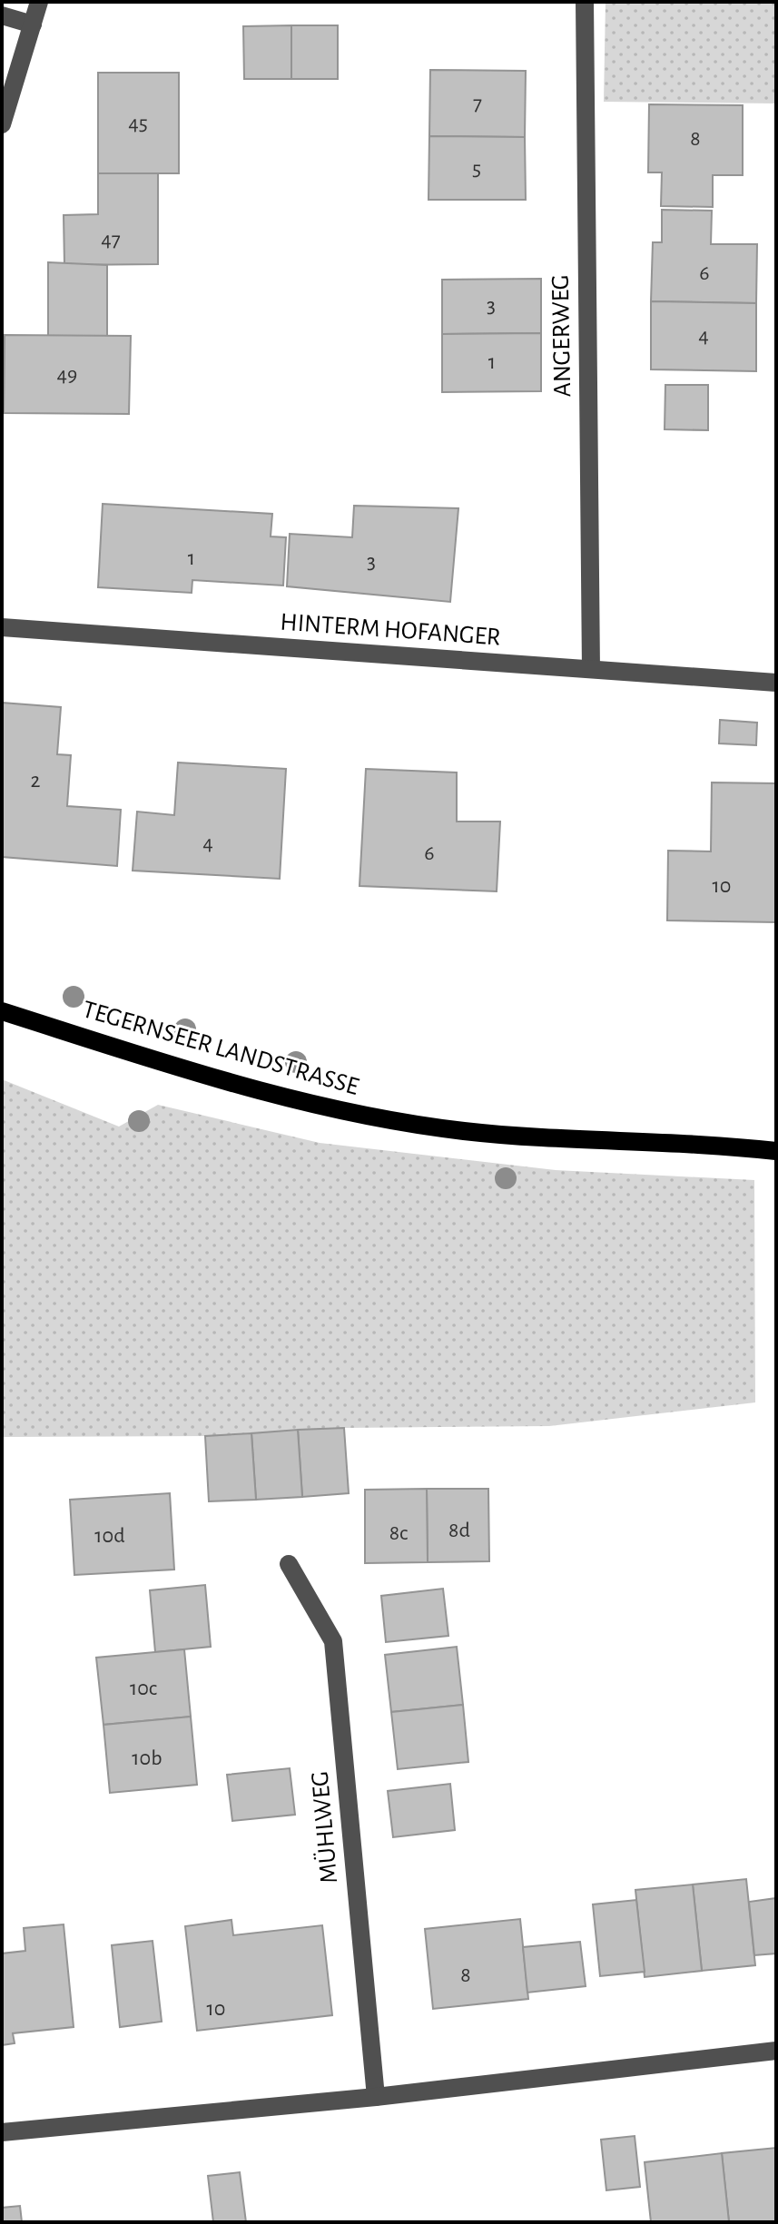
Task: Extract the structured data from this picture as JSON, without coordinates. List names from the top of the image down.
{
  "streets": {
    "main road": ["TEGERNSEER LANDSTRASSE"],
    "street": ["ANGERWEG", "HINTERM HOFANGER", "MÜHLWEG"]
  },
  "crossings": [
    ["ANGERWEG", "HINTERM HOFANGER"]
  ],
  "house_numbers": [
    "7",
    "45",
    "8",
    "5",
    "47",
    "6",
    "3",
    "4",
    "1",
    "49",
    "1",
    "3",
    "2",
    "4",
    "6",
    "10",
    "8d",
    "8c",
    "10d",
    "10c",
    "10b",
    "8",
    "10"
  ]
}
